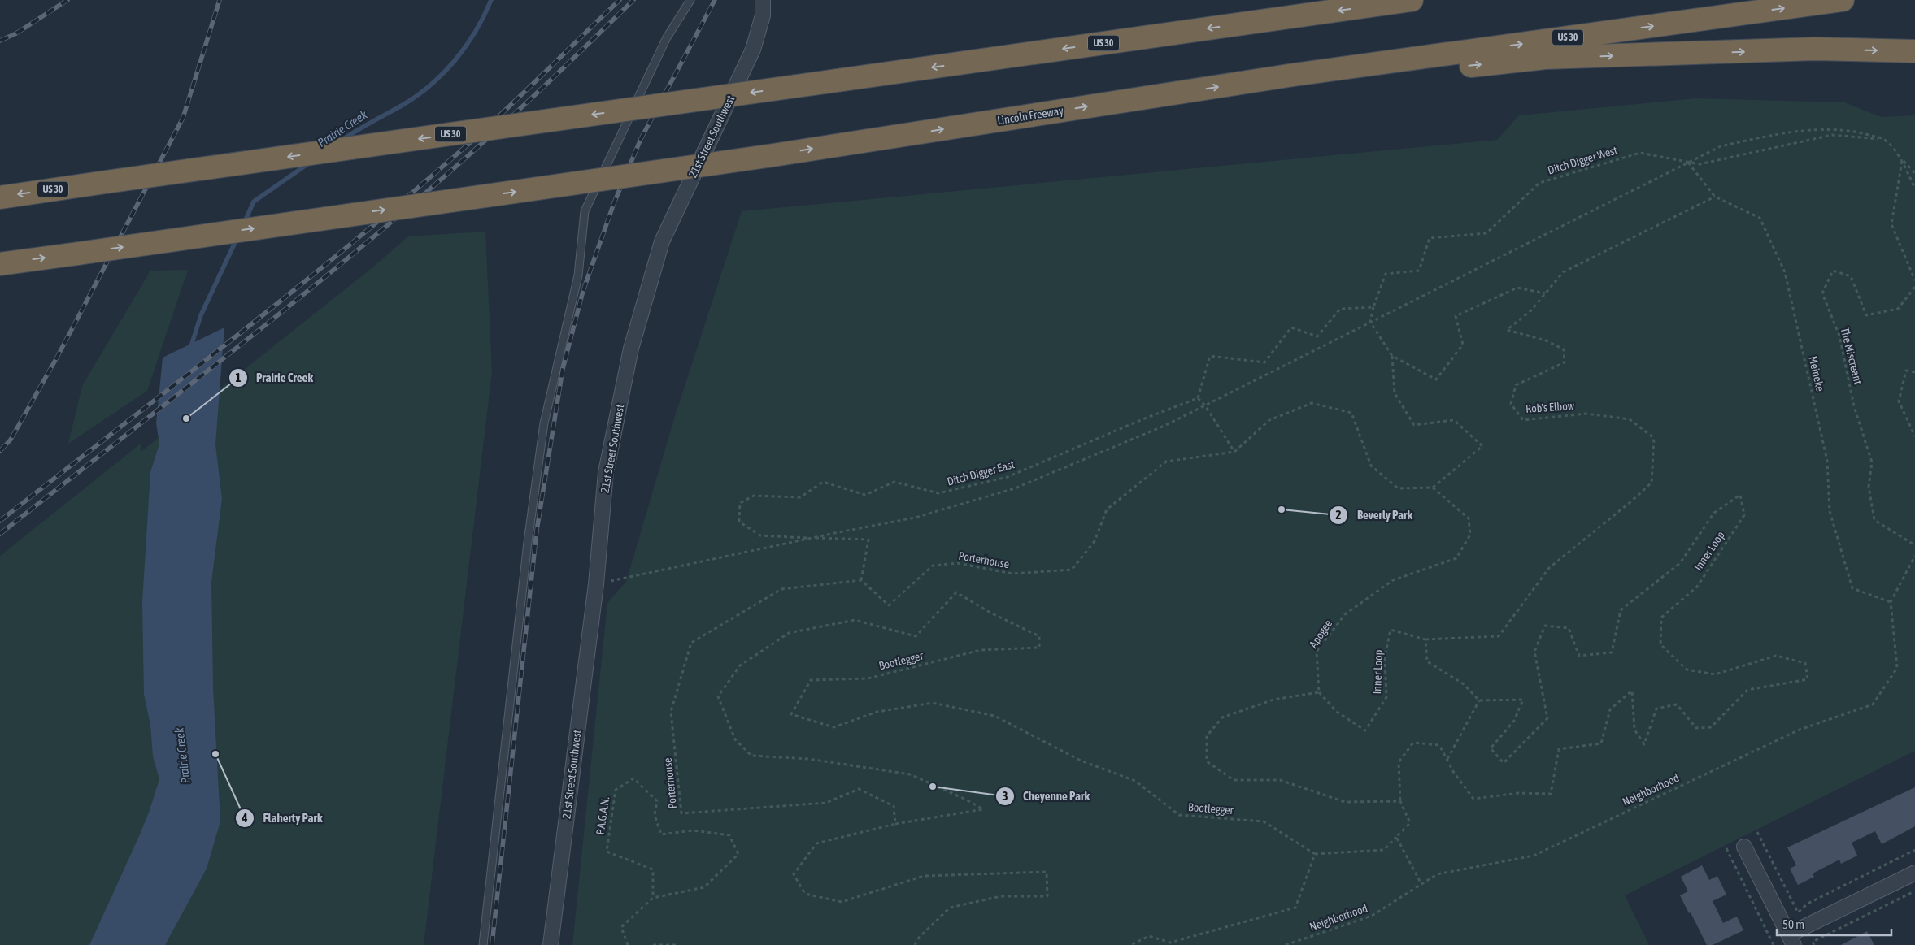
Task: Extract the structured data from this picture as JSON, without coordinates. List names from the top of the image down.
{
  "streets": {
    "highway": ["US 30", "Lincoln Freeway"],
    "street": ["21st Street Southwest"],
    "path": [
      "Ditch Digger West",
      "The Miscreant",
      "Meineke",
      "Rob's Elbow",
      "Ditch Digger East",
      "Inner Loop",
      "Porterhouse",
      "Apogee",
      "Bootlegger",
      "Neighborhood",
      "P.A.G.A.N."
    ]
  },
  "crossings": [
    ["US 30", "Lincoln Freeway"],
    ["Ditch Digger West", "Meineke"],
    ["Meineke", "Rob's Elbow"],
    ["Meineke", "Neighborhood"],
    ["Rob's Elbow", "Inner Loop"],
    ["Inner Loop", "Apogee"],
    ["Porterhouse", "Bootlegger"]
  ],
  "water": ["Prairie Creek"],
  "places": [
    "Prairie Creek",
    "Beverly Park",
    "Flaherty Park",
    "Cheyenne Park"
  ],
  "scale_bar": "50 m"
}
